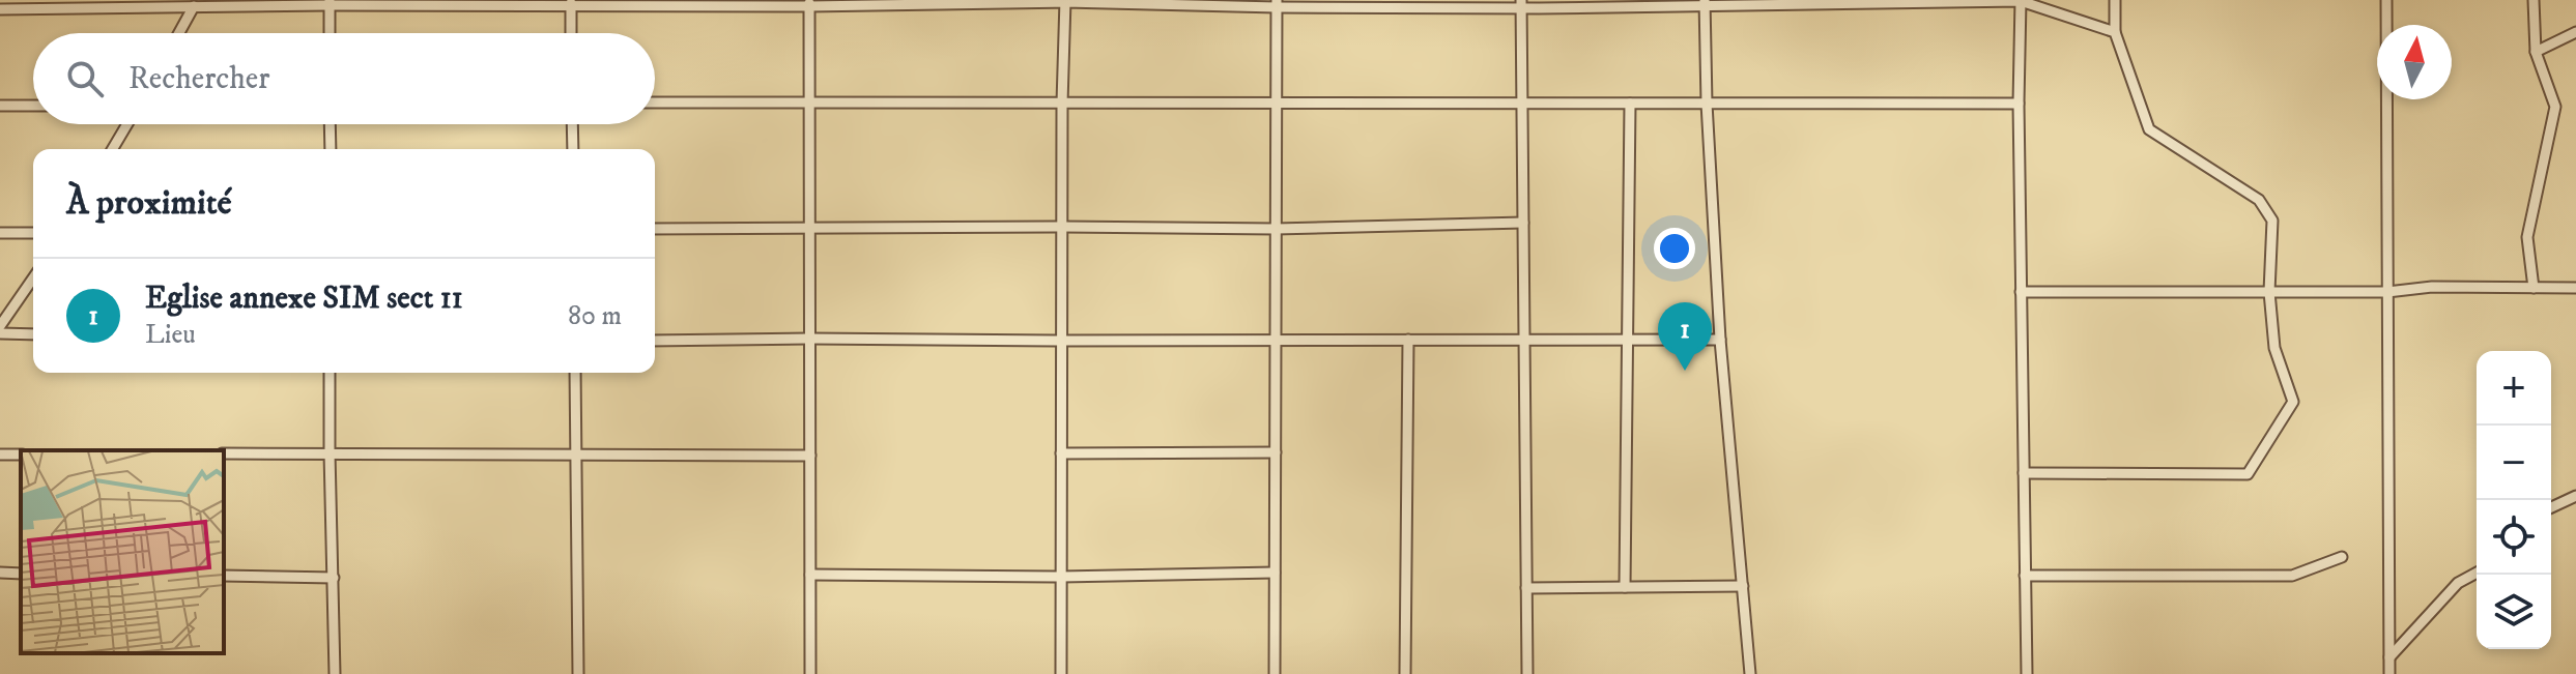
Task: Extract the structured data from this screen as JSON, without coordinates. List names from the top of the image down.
{
  "north": "top",
  "page": {
    "search": "Rechercher",
    "heading": "À proximité",
    "list": [
      {
        "mark": "1",
        "name": "Eglise annexe SIM sect 11",
        "note": "Lieu",
        "value": "80 m"
      }
    ],
    "pins": "1",
    "map_buttons": ["+", "−"]
  }
}
